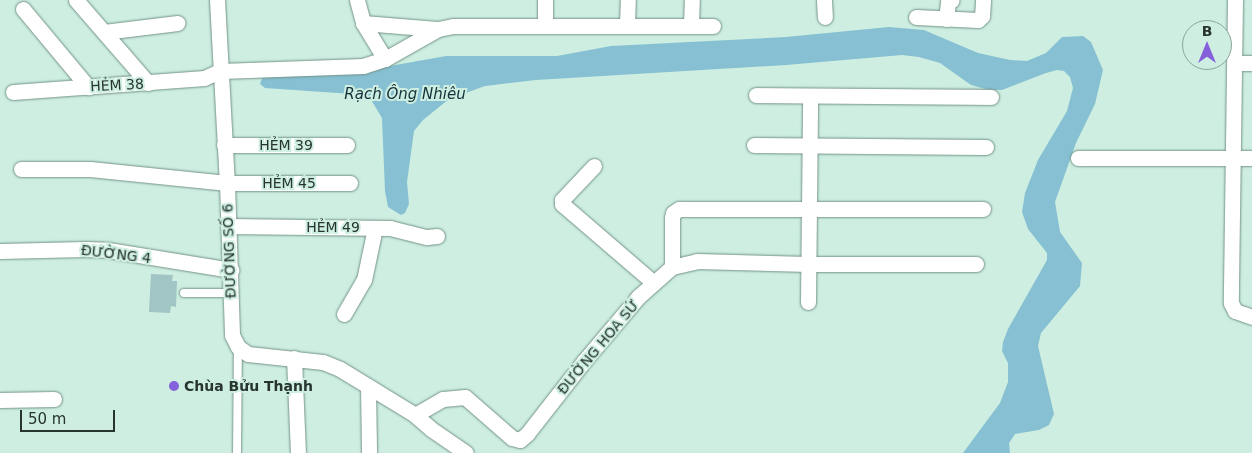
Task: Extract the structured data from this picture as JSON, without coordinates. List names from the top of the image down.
{
  "streets": {
    "street": [
      "HẺM 38",
      "HẺM 39",
      "HẺM 45",
      "HẺM 49",
      "ĐƯỜNG SỐ 6",
      "ĐƯỜNG 4",
      "ĐƯỜNG HOA SỨ"
    ]
  },
  "crossings": [
    ["HẺM 38", "ĐƯỜNG SỐ 6"],
    ["HẺM 39", "ĐƯỜNG SỐ 6"],
    ["HẺM 45", "ĐƯỜNG SỐ 6"],
    ["HẺM 49", "ĐƯỜNG SỐ 6"],
    ["ĐƯỜNG SỐ 6", "ĐƯỜNG 4"]
  ],
  "water": ["Rạch Ông Nhiêu"],
  "places": ["Chùa Bửu Thạnh"],
  "scale_bar": "50 m",
  "north": "top"
}
